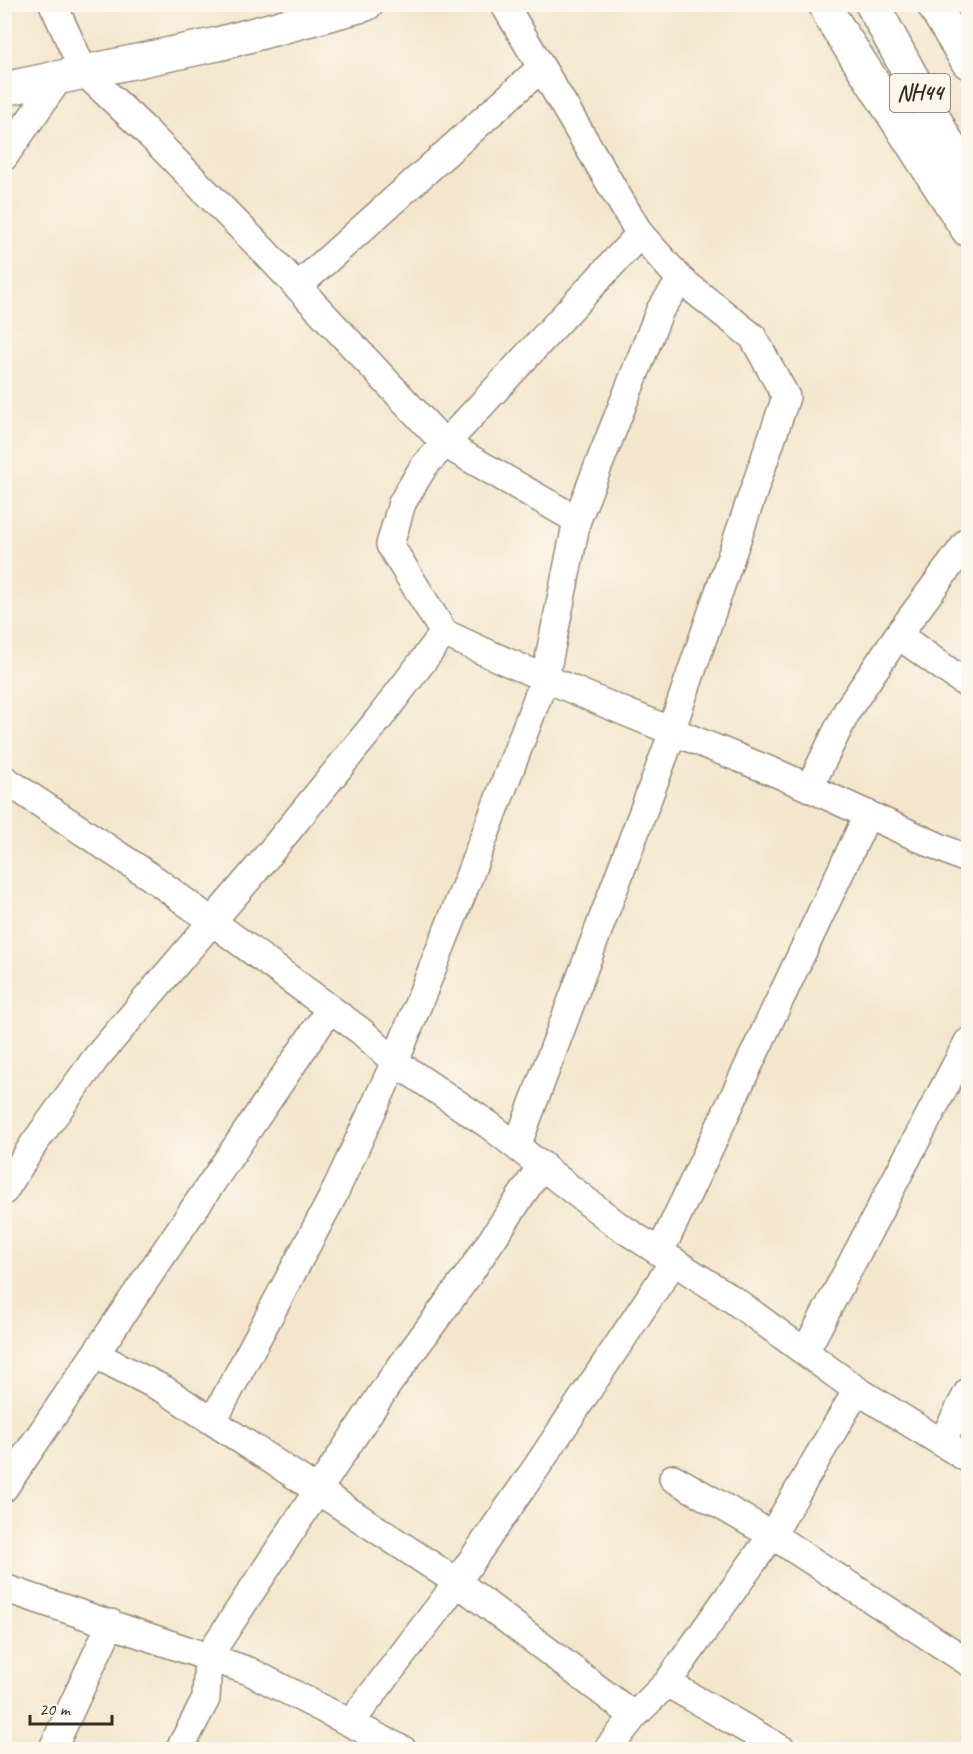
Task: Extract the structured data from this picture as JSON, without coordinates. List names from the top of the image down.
{
  "streets": {
    "main road": ["NH44"]
  },
  "scale_bar": "20 m"
}
